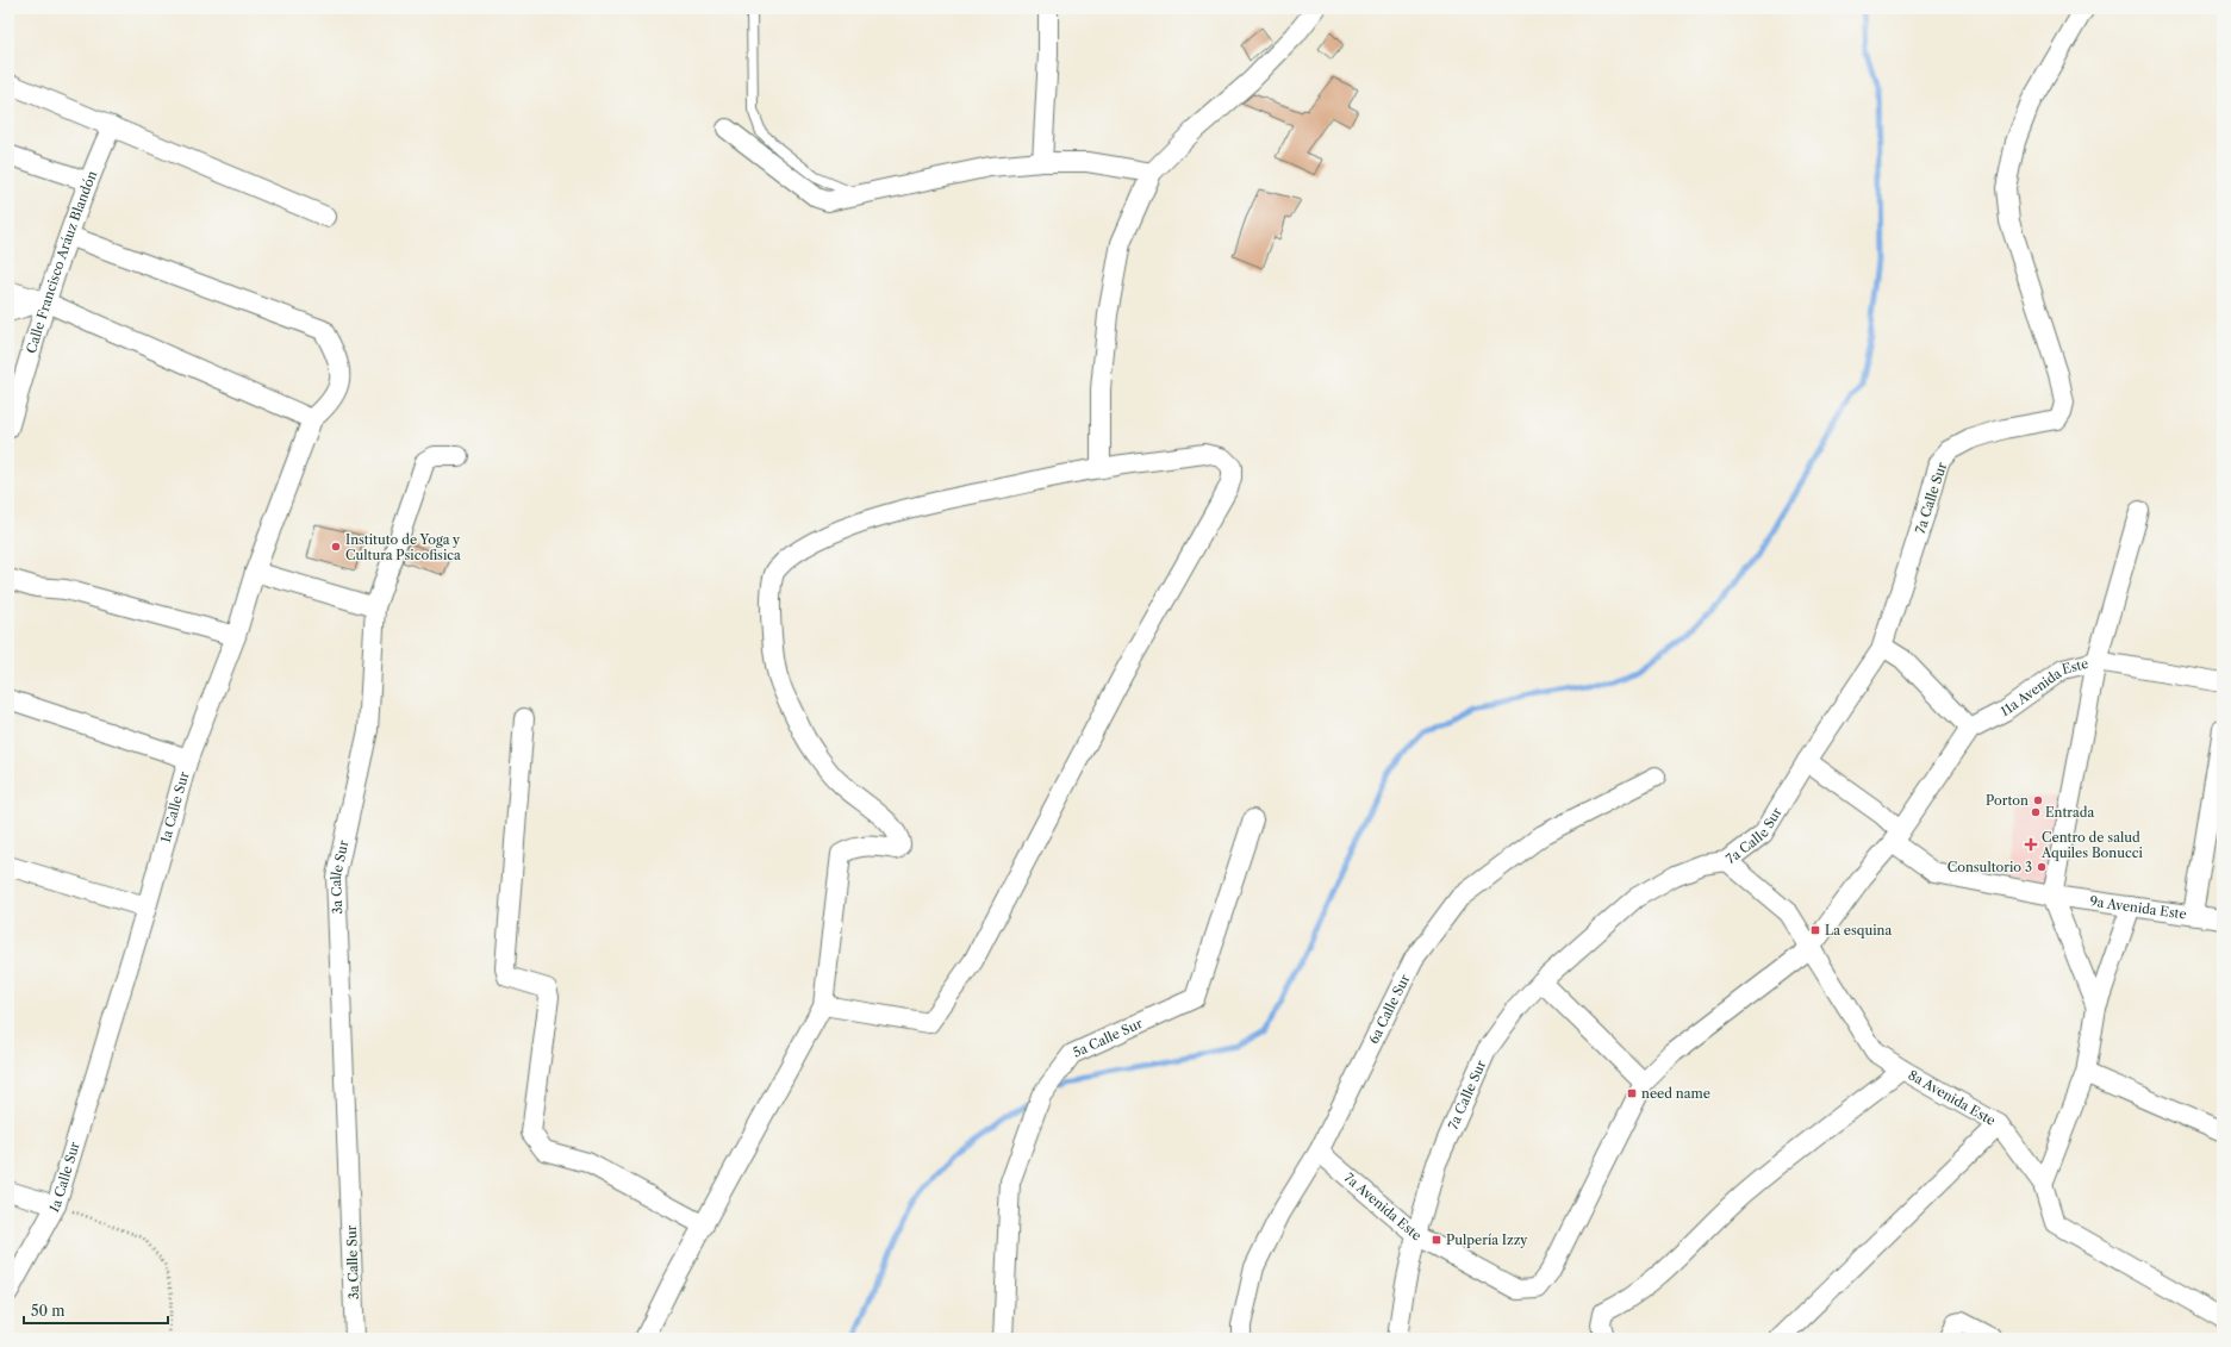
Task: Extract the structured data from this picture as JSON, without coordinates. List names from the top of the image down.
{
  "streets": {
    "street": [
      "Calle Francisco Aráuz Blandón",
      "7a Calle Sur",
      "11a Avenida Este",
      "1a Calle Sur",
      "3a Calle Sur",
      "9a Avenida Este",
      "6a Calle Sur",
      "5a Calle Sur",
      "8a Avenida Este",
      "7a Avenida Este"
    ]
  },
  "crossings": [
    ["Calle Francisco Aráuz Blandón", "1a Calle Sur"],
    ["7a Calle Sur", "9a Avenida Este"],
    ["7a Calle Sur", "8a Avenida Este"],
    ["7a Calle Sur", "7a Avenida Este"],
    ["11a Avenida Este", "7a Avenida Este"],
    ["9a Avenida Este", "7a Avenida Este"],
    ["6a Calle Sur", "7a Avenida Este"],
    ["8a Avenida Este", "7a Avenida Este"]
  ],
  "places": {
    "other": [
      "Instituto de Yoga y Cultura Psicofisica",
      "Porton",
      "Entrada",
      "Consultorio 3"
    ],
    "health": ["Centro de salud Aquiles Bonucci"],
    "transit": ["La esquina", "need name", "Pulpería Izzy"]
  },
  "scale_bar": "50 m"
}
